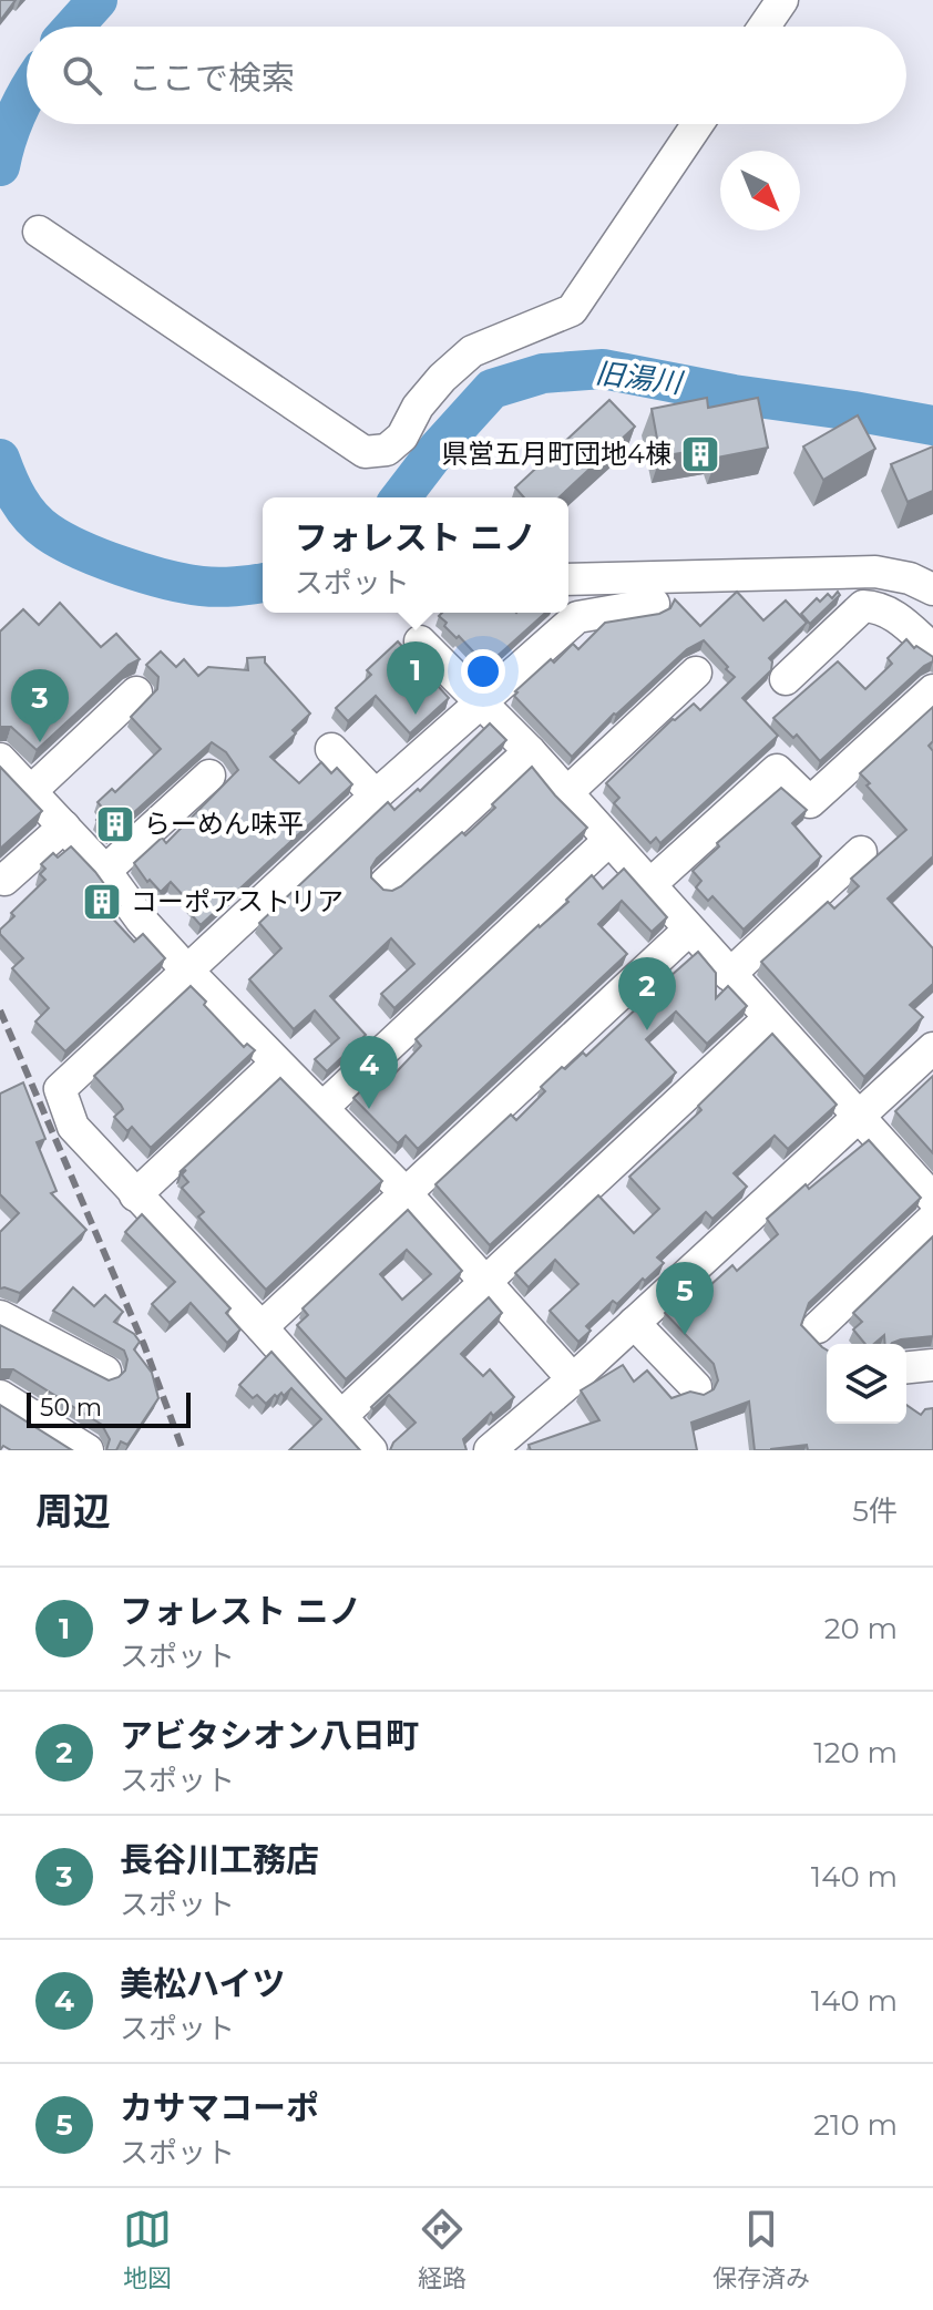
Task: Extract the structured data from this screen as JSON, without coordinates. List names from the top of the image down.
{
  "water": ["旧湯川"],
  "places": {
    "building": ["県営五月町団地4棟", "らーめん味平", "コーポアストリア"]
  },
  "scale_bar": "50 m",
  "north": "bottom right",
  "page": {
    "search": "ここで検索",
    "popup": ["フォレスト ニノ", "スポット"],
    "pins": [
      "1",
      "3",
      "2",
      "4",
      "5"
    ],
    "scale": "50 m",
    "heading": ["周辺", "5件"],
    "list": [
      {
        "mark": "1",
        "name": "フォレスト ニノ",
        "note": "スポット",
        "value": "20 m"
      },
      {
        "mark": "2",
        "name": "アビタシオン八日町",
        "note": "スポット",
        "value": "120 m"
      },
      {
        "mark": "3",
        "name": "長谷川工務店",
        "note": "スポット",
        "value": "140 m"
      },
      {
        "mark": "4",
        "name": "美松ハイツ",
        "note": "スポット",
        "value": "140 m"
      },
      {
        "mark": "5",
        "name": "カサマコーポ",
        "note": "スポット",
        "value": "210 m"
      }
    ],
    "nav": ["地図", "経路", "保存済み"]
  }
}
